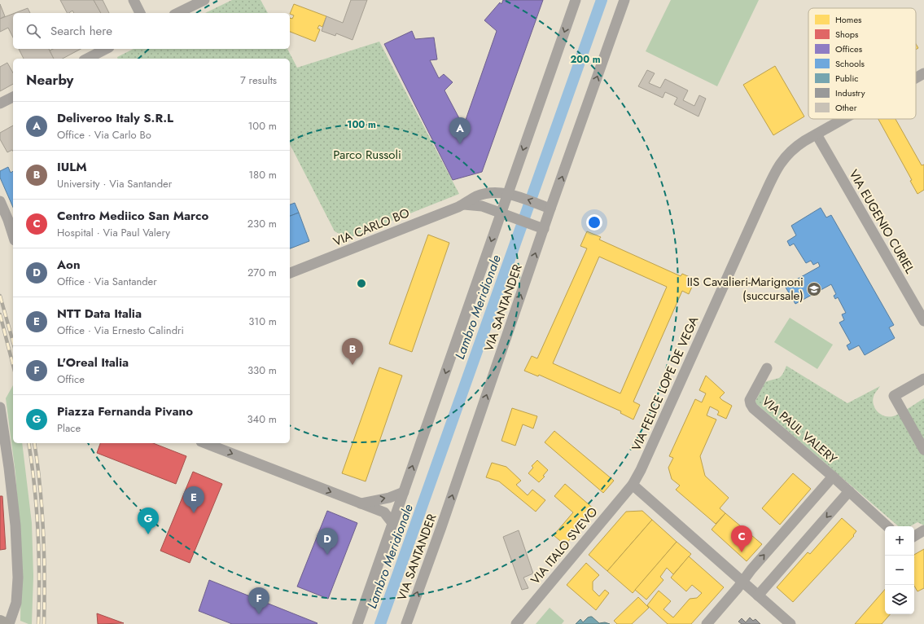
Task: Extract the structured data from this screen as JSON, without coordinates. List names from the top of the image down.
{
  "streets": {
    "street": [
      "VIA EUGENIO CURIEL",
      "VIA CARLO BO",
      "VIA SANTANDER",
      "VIA FELICE LOPE DE VEGA",
      "VIA PAUL VALERY",
      "VIA ITALO SVEVO"
    ]
  },
  "crossings": [
    ["VIA EUGENIO CURIEL", "VIA FELICE LOPE DE VEGA"],
    ["VIA CARLO BO", "VIA SANTANDER"],
    ["VIA FELICE LOPE DE VEGA", "VIA ITALO SVEVO"]
  ],
  "water": ["Lambro Meridionale"],
  "parks": ["Parco Russoli"],
  "places": {
    "school or university": ["IIS Cavalieri-Marignoni (succursale)"]
  },
  "legend": [
    "Homes",
    "Shops",
    "Offices",
    "Schools",
    "Public",
    "Industry",
    "Other"
  ],
  "page": {
    "search": "Search here",
    "heading": ["Nearby", "7 results"],
    "list": [
      {
        "mark": "A",
        "name": "Deliveroo Italy S.R.L",
        "note": "Office · Via Carlo Bo",
        "value": "100 m"
      },
      {
        "mark": "B",
        "name": "IULM",
        "note": "University · Via Santander",
        "value": "180 m"
      },
      {
        "mark": "C",
        "name": "Centro Mediico San Marco",
        "note": "Hospital · Via Paul Valery",
        "value": "230 m"
      },
      {
        "mark": "D",
        "name": "Aon",
        "note": "Office · Via Santander",
        "value": "270 m"
      },
      {
        "mark": "E",
        "name": "NTT Data Italia",
        "note": "Office · Via Ernesto Calindri",
        "value": "310 m"
      },
      {
        "mark": "F",
        "name": "L'Oreal Italia",
        "note": "Office",
        "value": "330 m"
      },
      {
        "mark": "G",
        "name": "Piazza Fernanda Pivano",
        "note": "Place",
        "value": "340 m"
      }
    ],
    "pins": [
      "A",
      "B",
      "E",
      "G",
      "C",
      "D",
      "F"
    ],
    "map_buttons": ["+", "−"]
  },
  "rings": ["200 m", "100 m"]
}
